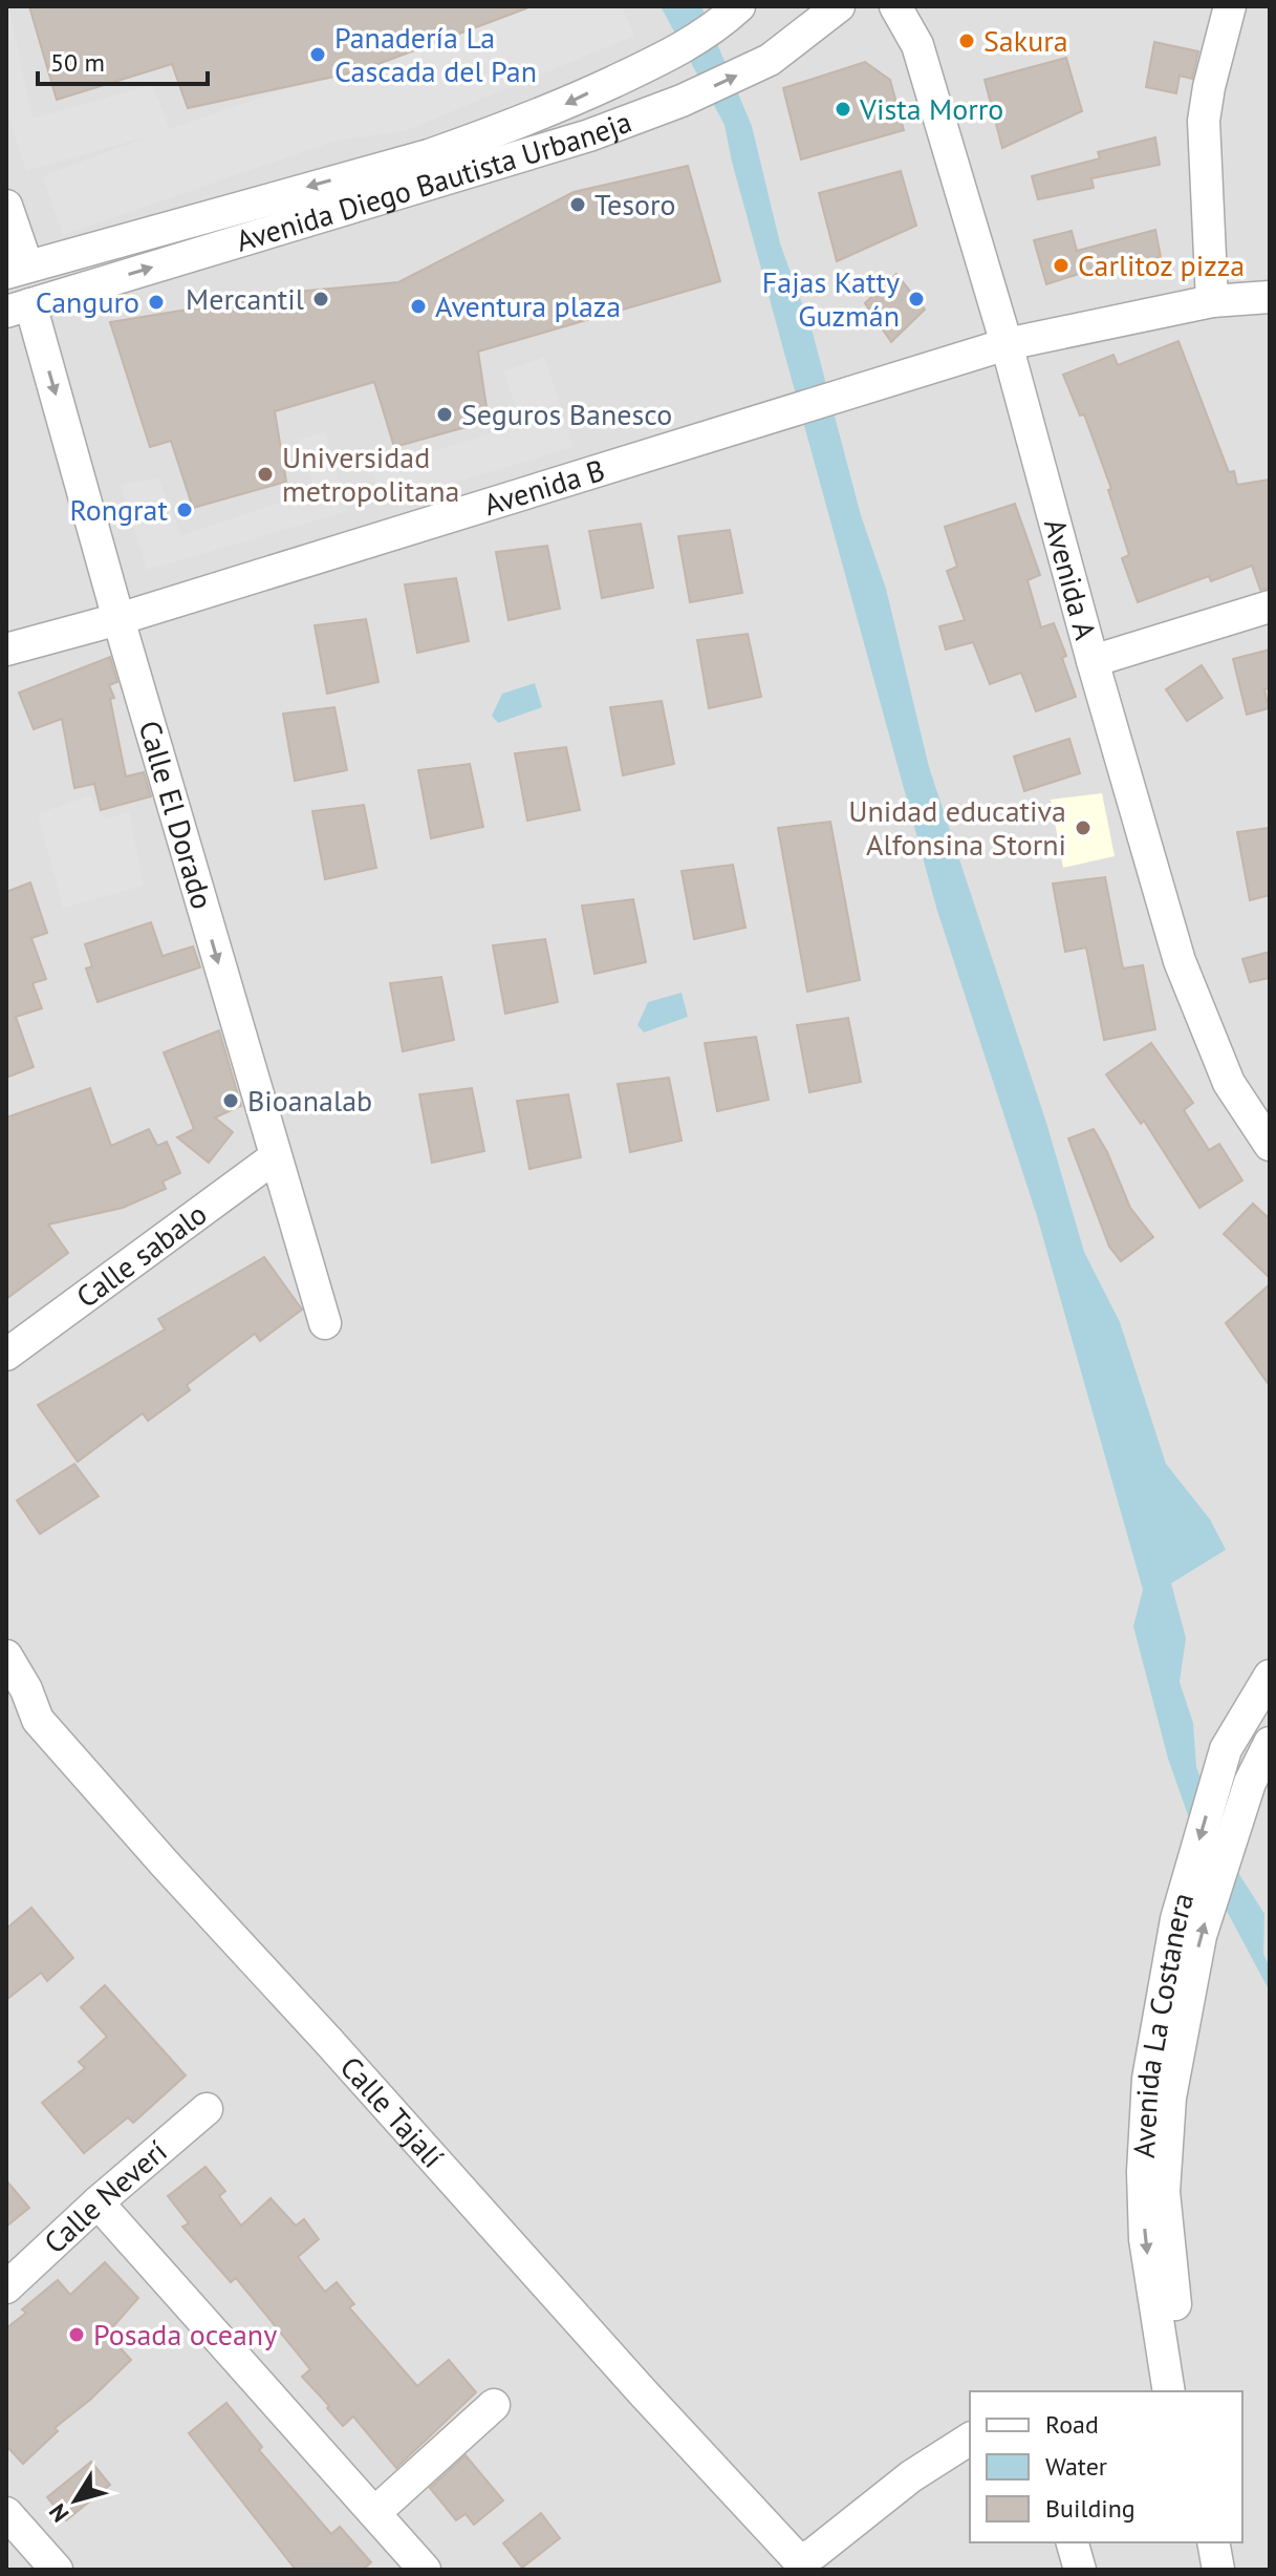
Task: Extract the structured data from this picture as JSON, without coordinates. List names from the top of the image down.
{
  "streets": {
    "street": [
      "Avenida Diego Bautista Urbaneja",
      "Avenida B",
      "Avenida A",
      "Calle El Dorado",
      "Calle sabalo",
      "Avenida La Costanera",
      "Calle Tajalí",
      "Calle Neverí"
    ]
  },
  "crossings": [
    ["Avenida Diego Bautista Urbaneja", "Calle El Dorado"],
    ["Avenida B", "Avenida A"],
    ["Avenida B", "Calle El Dorado"],
    ["Calle El Dorado", "Calle sabalo"]
  ],
  "one_way": ["Calle El Dorado"],
  "places": [
    "Sakura",
    "Panadería La Cascada del Pan",
    "Vista Morro",
    "Tesoro",
    "Carlitoz pizza",
    "Mercantil",
    "Fajas Katty Guzmán",
    "Canguro",
    "Aventura plaza",
    "Seguros Banesco",
    "Universidad metropolitana",
    "Rongrat",
    "Unidad educativa Alfonsina Storni",
    "Bioanalab",
    "Posada oceany"
  ],
  "legend": ["Road", "Water", "Building"],
  "scale_bar": "50 m",
  "north": "bottom left"
}
